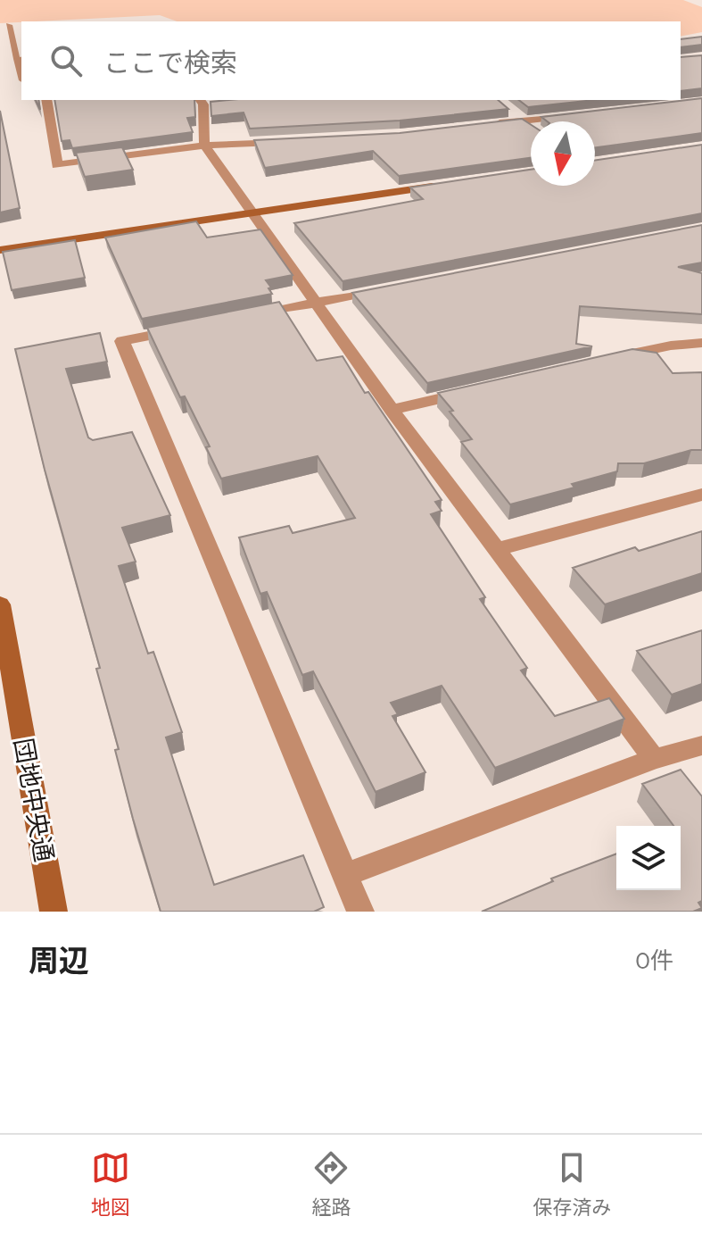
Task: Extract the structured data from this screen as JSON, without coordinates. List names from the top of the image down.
{
  "streets": {
    "street": ["団地中央通"]
  },
  "north": "bottom",
  "page": {
    "search": "ここで検索",
    "heading": ["周辺", "0件"],
    "nav": ["地図", "経路", "保存済み"]
  }
}
